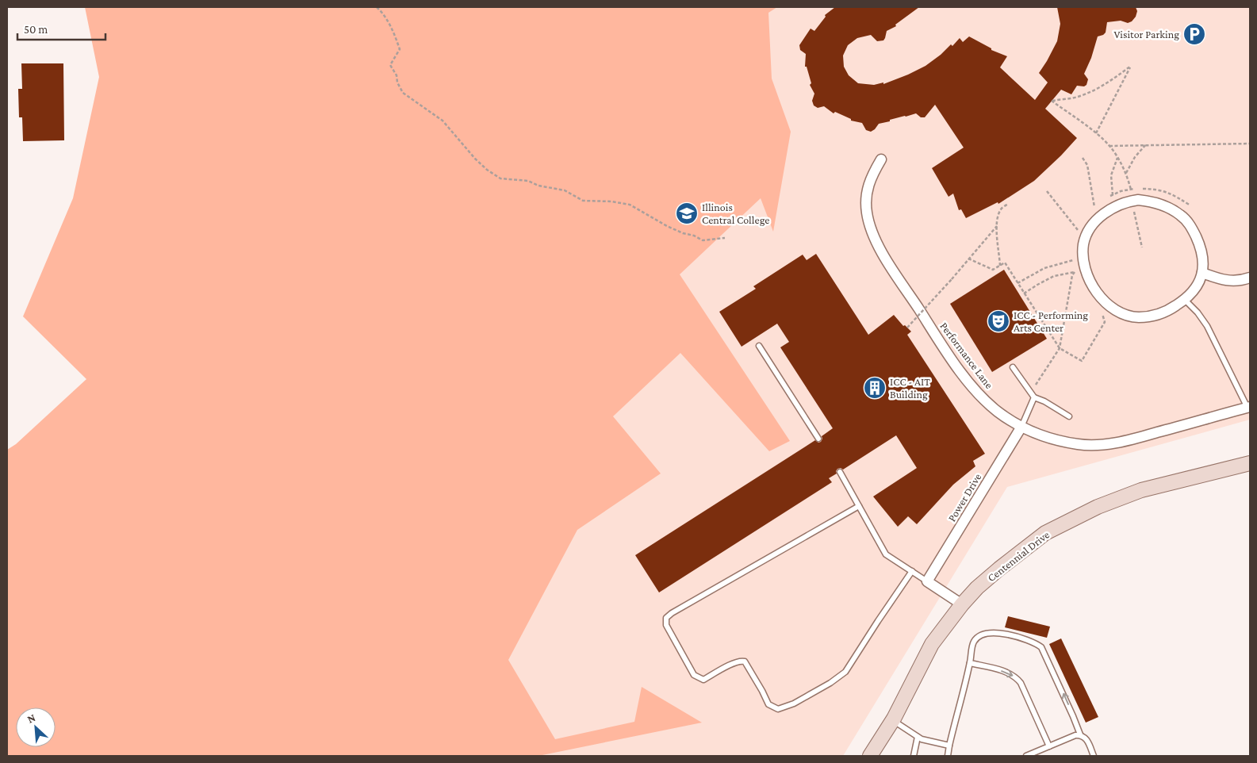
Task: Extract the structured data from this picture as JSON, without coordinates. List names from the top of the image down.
{
  "streets": {
    "main road": ["Centennial Drive"],
    "street": ["Performance Lane", "Power Drive"]
  },
  "crossings": [
    ["Performance Lane", "Power Drive"]
  ],
  "places": {
    "parking": ["Visitor Parking"],
    "school or university": ["Illinois Central College"],
    "theatre": ["ICC - Performing Arts Center"],
    "building": ["ICC - AIT Building"]
  },
  "scale_bar": "50 m",
  "north": "top left"
}
